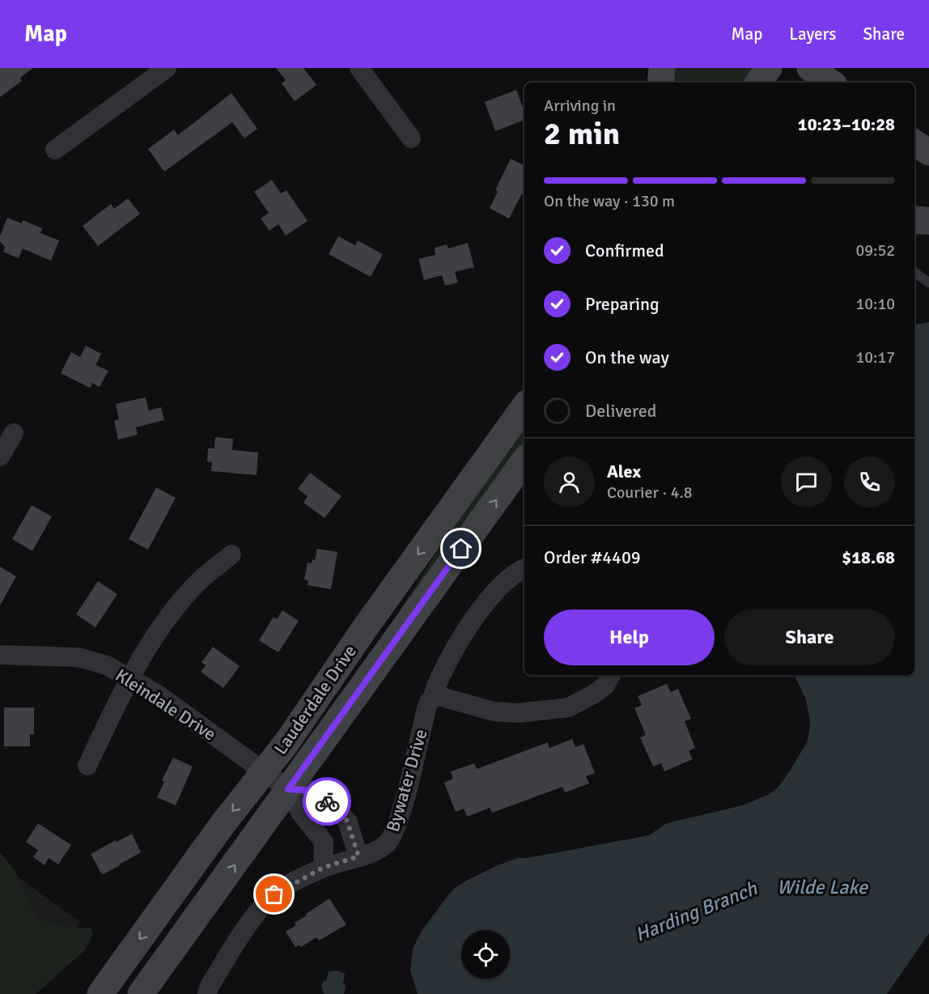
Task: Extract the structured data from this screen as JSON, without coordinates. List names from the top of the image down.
{
  "streets": {
    "main road": ["Lauderdale Drive"],
    "street": ["Kleindale Drive", "Bywater Drive"]
  },
  "crossings": [
    ["Lauderdale Drive", "Kleindale Drive"],
    ["Kleindale Drive", "Bywater Drive"]
  ],
  "water": ["Wilde Lake", "Harding Branch"],
  "page": {
    "header": "Map",
    "nav": ["Map", "Layers", "Share"],
    "heading": ["2 min", "Arriving in", "10:23–10:28"],
    "panel": [
      "Alex",
      "Courier · 4.8",
      "Order #4409",
      "$18.68"
    ],
    "bar": "On the way · 130 m",
    "list": [
      ["Confirmed", "09:52"],
      ["Preparing", "10:10"],
      ["On the way", "10:17"],
      "Delivered"
    ],
    "buttons": ["Help", "Share"]
  }
}
